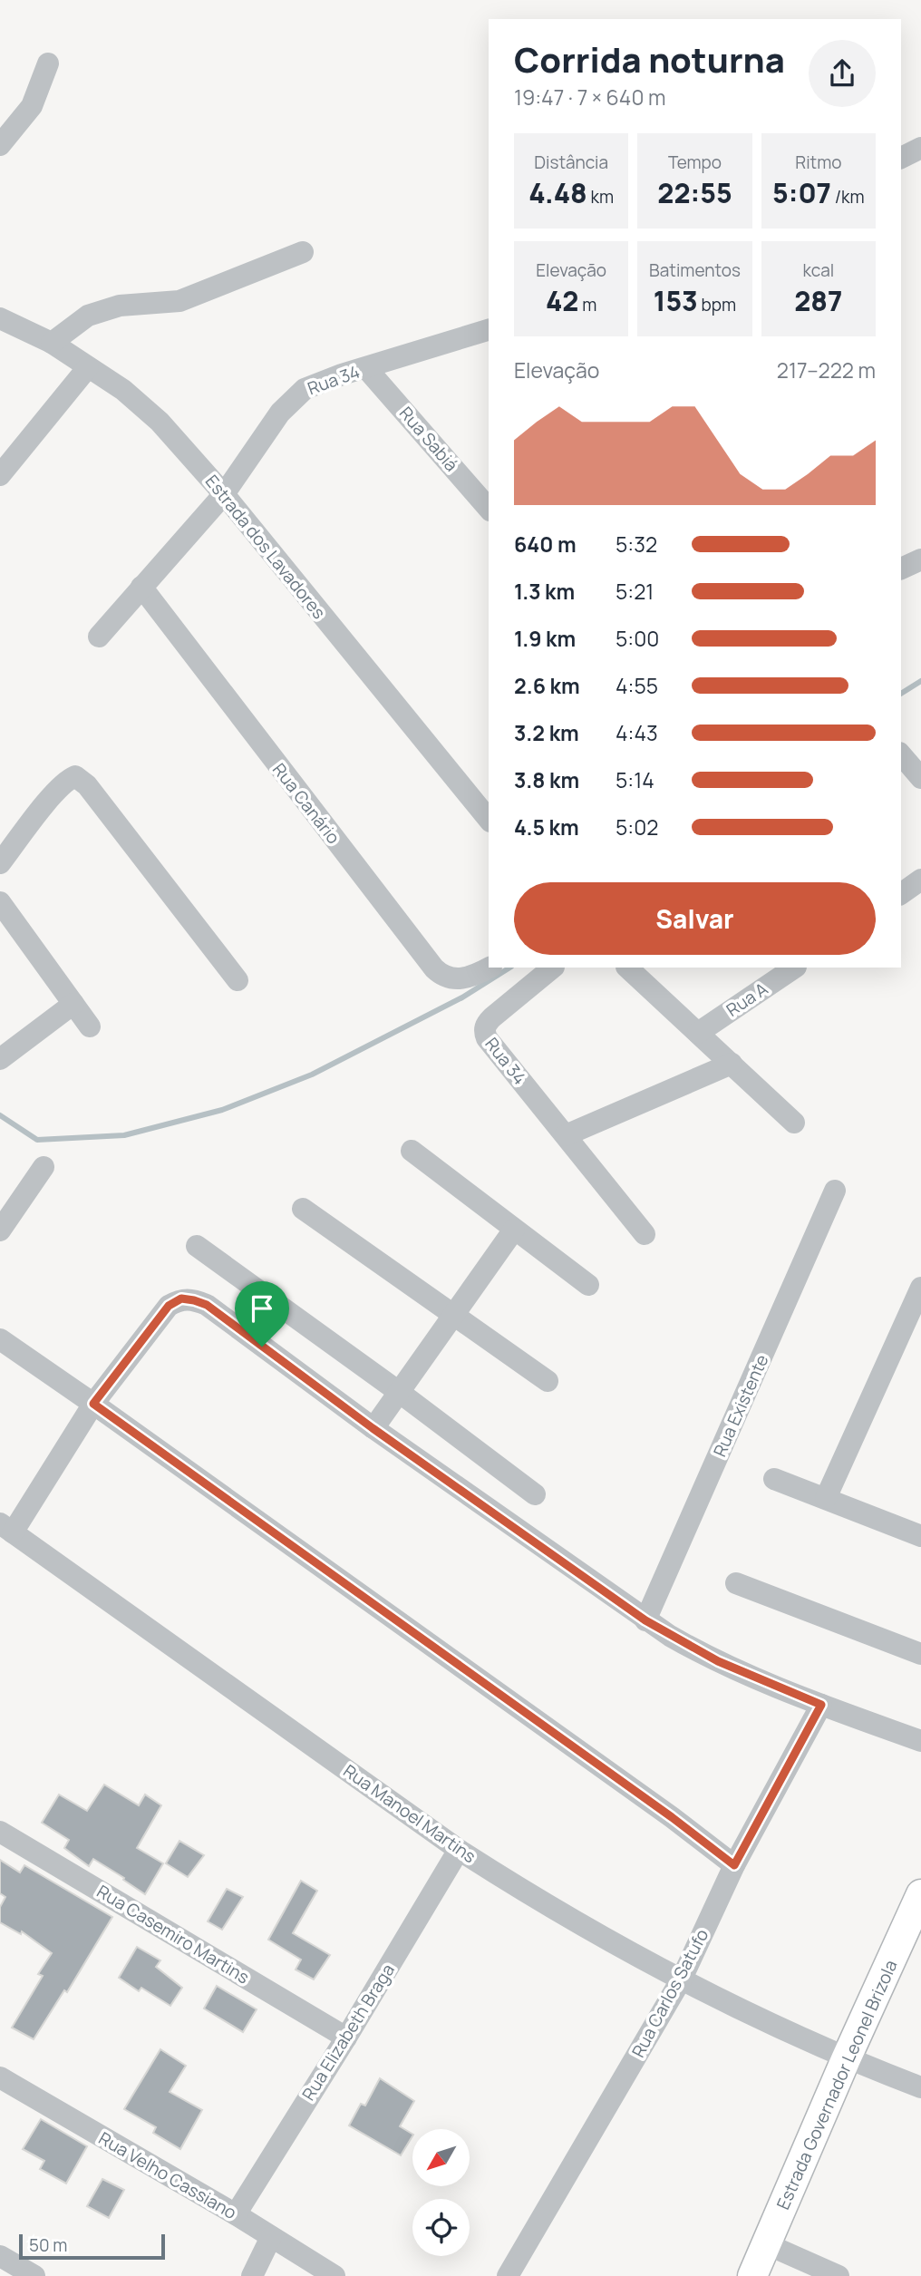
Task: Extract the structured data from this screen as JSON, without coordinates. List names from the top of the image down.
{
  "streets": {
    "main road": ["Estrada Governador Leonel Brizola"],
    "street": [
      "Rua 34",
      "Rua Sabiá",
      "Estrada dos Lavadores",
      "Rua Canário",
      "Rua A",
      "Rua Existente",
      "Rua Manoel Martins",
      "Rua Casemiro Martins",
      "Rua Carlos Satufo",
      "Rua Elizabeth Braga",
      "Rua Velho Cassiano"
    ]
  },
  "crossings": [
    ["Rua 34", "Rua Sabiá"],
    ["Rua 34", "Estrada dos Lavadores"],
    ["Rua Manoel Martins", "Rua Carlos Satufo"],
    ["Rua Manoel Martins", "Rua Elizabeth Braga"],
    ["Rua Manoel Martins", "Estrada Governador Leonel Brizola"],
    ["Rua Casemiro Martins", "Rua Elizabeth Braga"],
    ["Rua Elizabeth Braga", "Rua Velho Cassiano"]
  ],
  "scale_bar": "50 m",
  "north": "bottom left",
  "page": {
    "heading": ["Corrida noturna", "19:47 · 7 × 640 m"],
    "stats": [
      ["Distância", "4.48 km"],
      ["Tempo", "22:55"],
      ["Ritmo", "5:07 /km"],
      ["Elevação", "42 m"],
      ["Batimentos", "153 bpm"],
      ["kcal", "287"]
    ],
    "chart": ["Elevação", "217–222 m"],
    "list": [
      {
        "name": "640 m",
        "note": "5:32"
      },
      {
        "name": "1.3 km",
        "note": "5:21"
      },
      {
        "name": "1.9 km",
        "note": "5:00"
      },
      {
        "name": "2.6 km",
        "note": "4:55"
      },
      {
        "name": "3.2 km",
        "note": "4:43"
      },
      {
        "name": "3.8 km",
        "note": "5:14"
      },
      {
        "name": "4.5 km",
        "note": "5:02"
      }
    ],
    "buttons": "Salvar",
    "scale": "50 m"
  }
}
